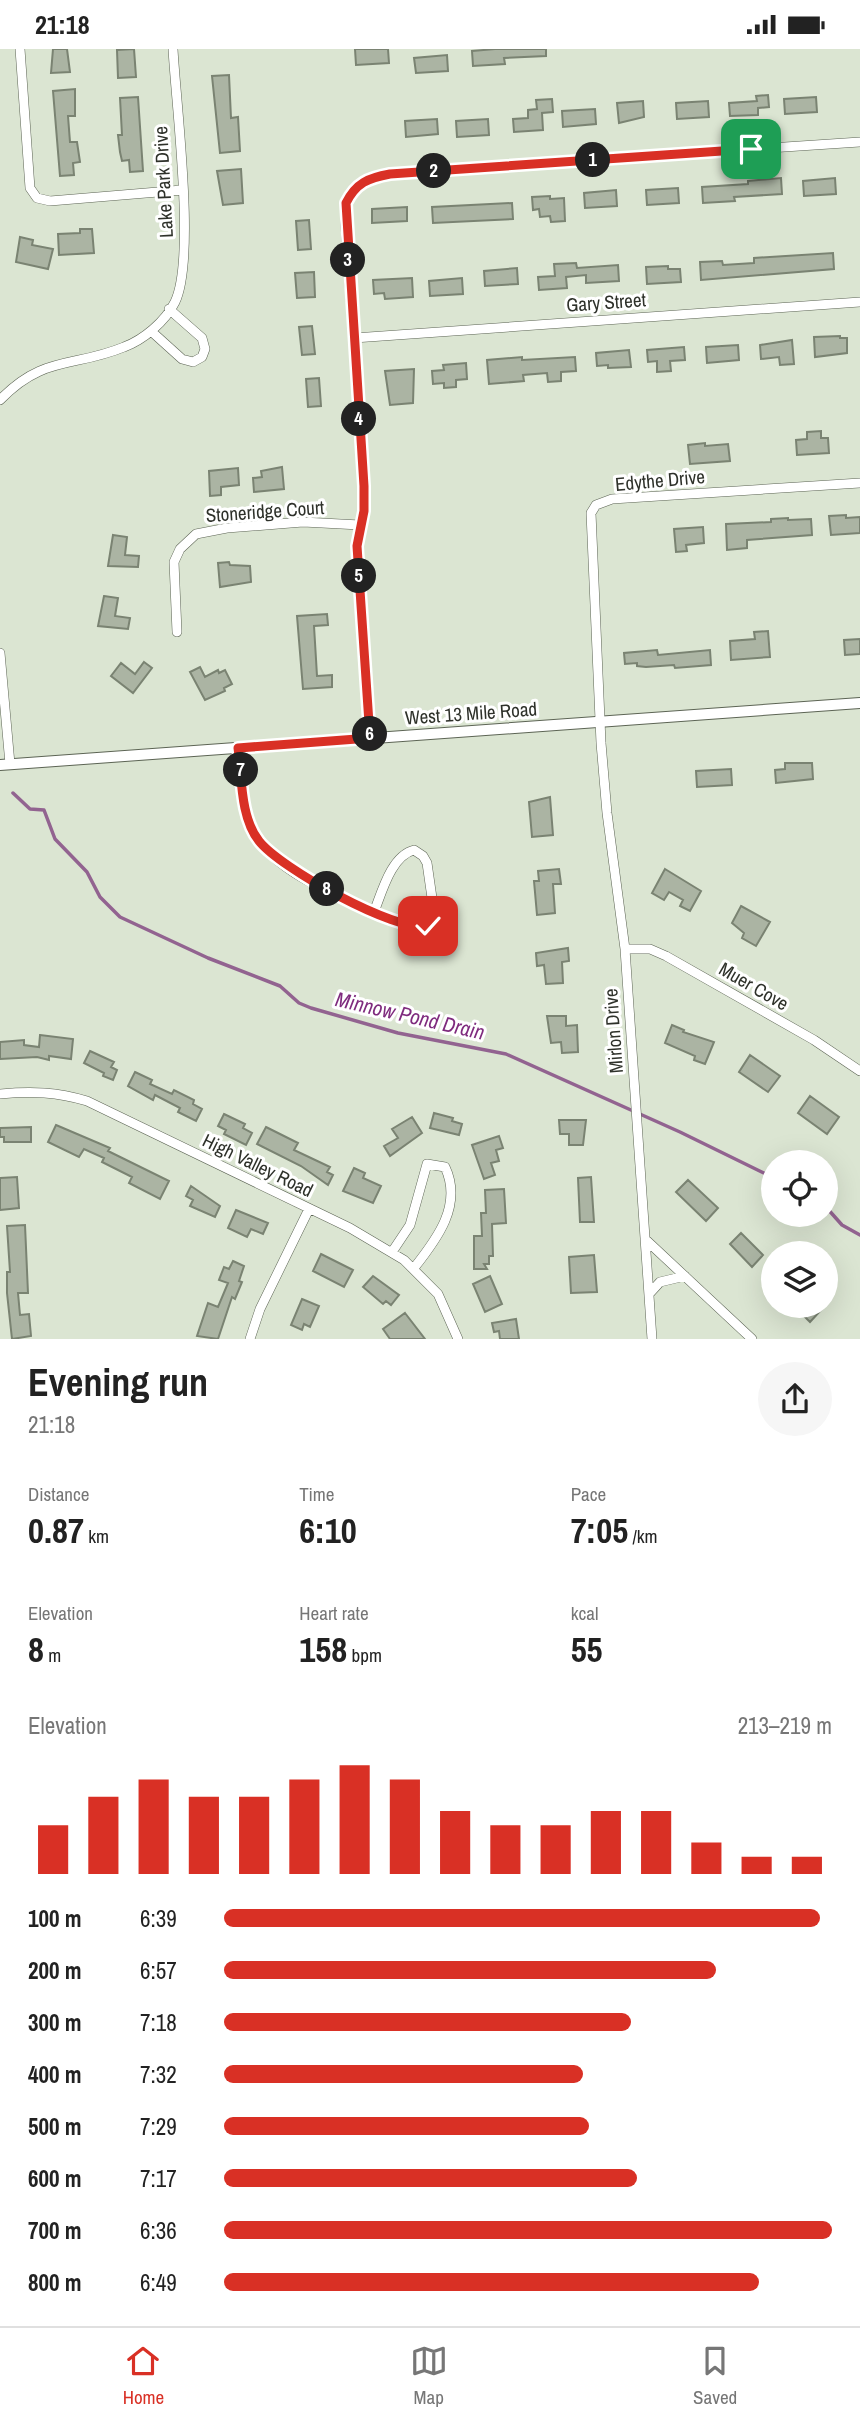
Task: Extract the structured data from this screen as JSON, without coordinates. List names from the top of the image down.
{
  "streets": {
    "street": [
      "Lake Park Drive",
      "Gary Street",
      "Edythe Drive",
      "Stoneridge Court",
      "West 13 Mile Road",
      "Muer Cove",
      "Mirlon Drive",
      "High Valley Road"
    ]
  },
  "crossings": [
    ["Edythe Drive", "West 13 Mile Road"],
    ["Edythe Drive", "Mirlon Drive"],
    ["West 13 Mile Road", "Mirlon Drive"],
    ["Muer Cove", "Mirlon Drive"]
  ],
  "water": ["Minnow Pond Drain"],
  "page": {
    "status": "21:18",
    "pins": [
      "1",
      "2",
      "3",
      "4",
      "5",
      "6",
      "7",
      "8"
    ],
    "heading": ["Evening run", "21:18"],
    "stats": [
      ["Distance", "0.87 km"],
      ["Time", "6:10"],
      ["Pace", "7:05 /km"],
      ["Elevation", "8 m"],
      ["Heart rate", "158 bpm"],
      ["kcal", "55"]
    ],
    "chart": ["Elevation", "213–219 m"],
    "list": [
      {
        "name": "100 m",
        "note": "6:39"
      },
      {
        "name": "200 m",
        "note": "6:57"
      },
      {
        "name": "300 m",
        "note": "7:18"
      },
      {
        "name": "400 m",
        "note": "7:32"
      },
      {
        "name": "500 m",
        "note": "7:29"
      },
      {
        "name": "600 m",
        "note": "7:17"
      },
      {
        "name": "700 m",
        "note": "6:36"
      },
      {
        "name": "800 m",
        "note": "6:49"
      }
    ],
    "tabs": ["Home", "Map", "Saved"]
  }
}
